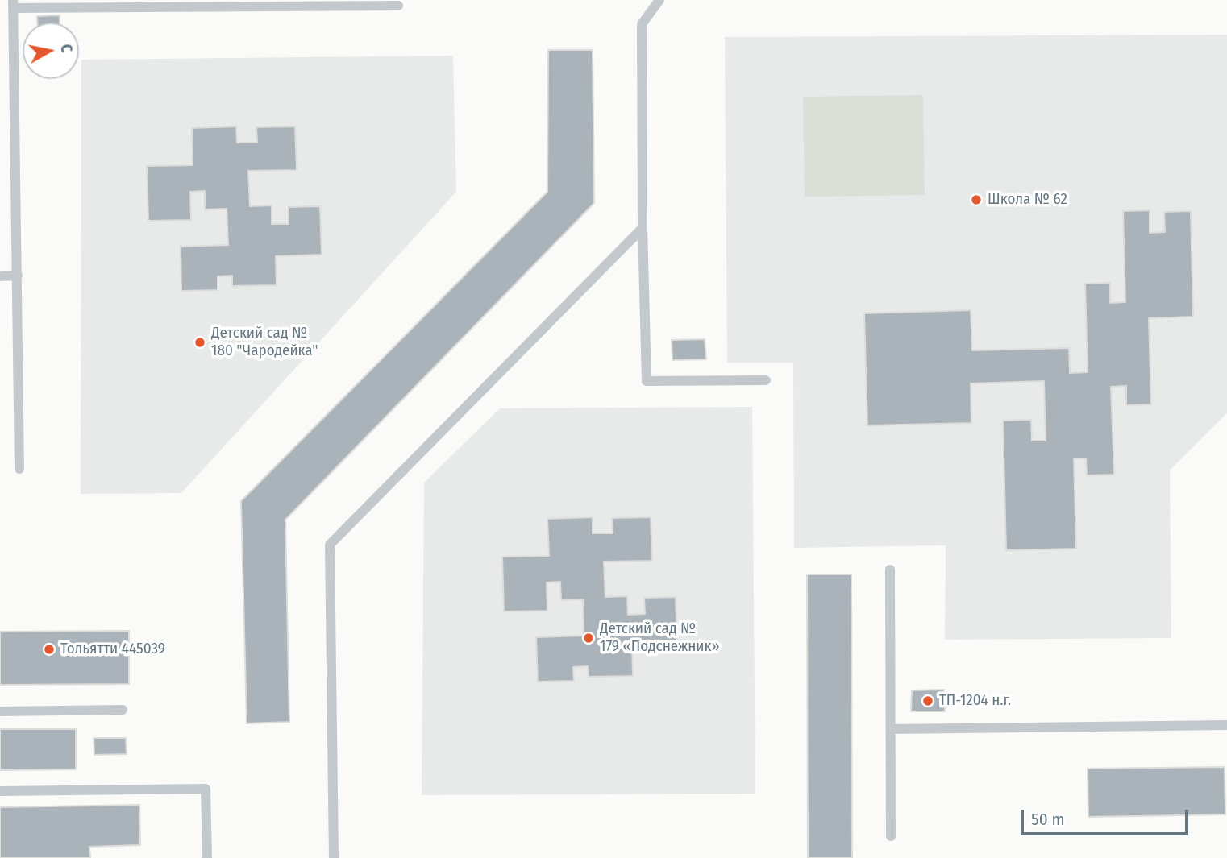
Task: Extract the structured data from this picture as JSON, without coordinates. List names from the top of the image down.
{
  "places": [
    "Школа № 62",
    "Детский сад № 180 \"Чародейка\"",
    "Детский сад № 179 «Подснежник»",
    "Тольятти 445039",
    "ТП-1204 н.г."
  ],
  "scale_bar": "50 m",
  "north": "right"
}
